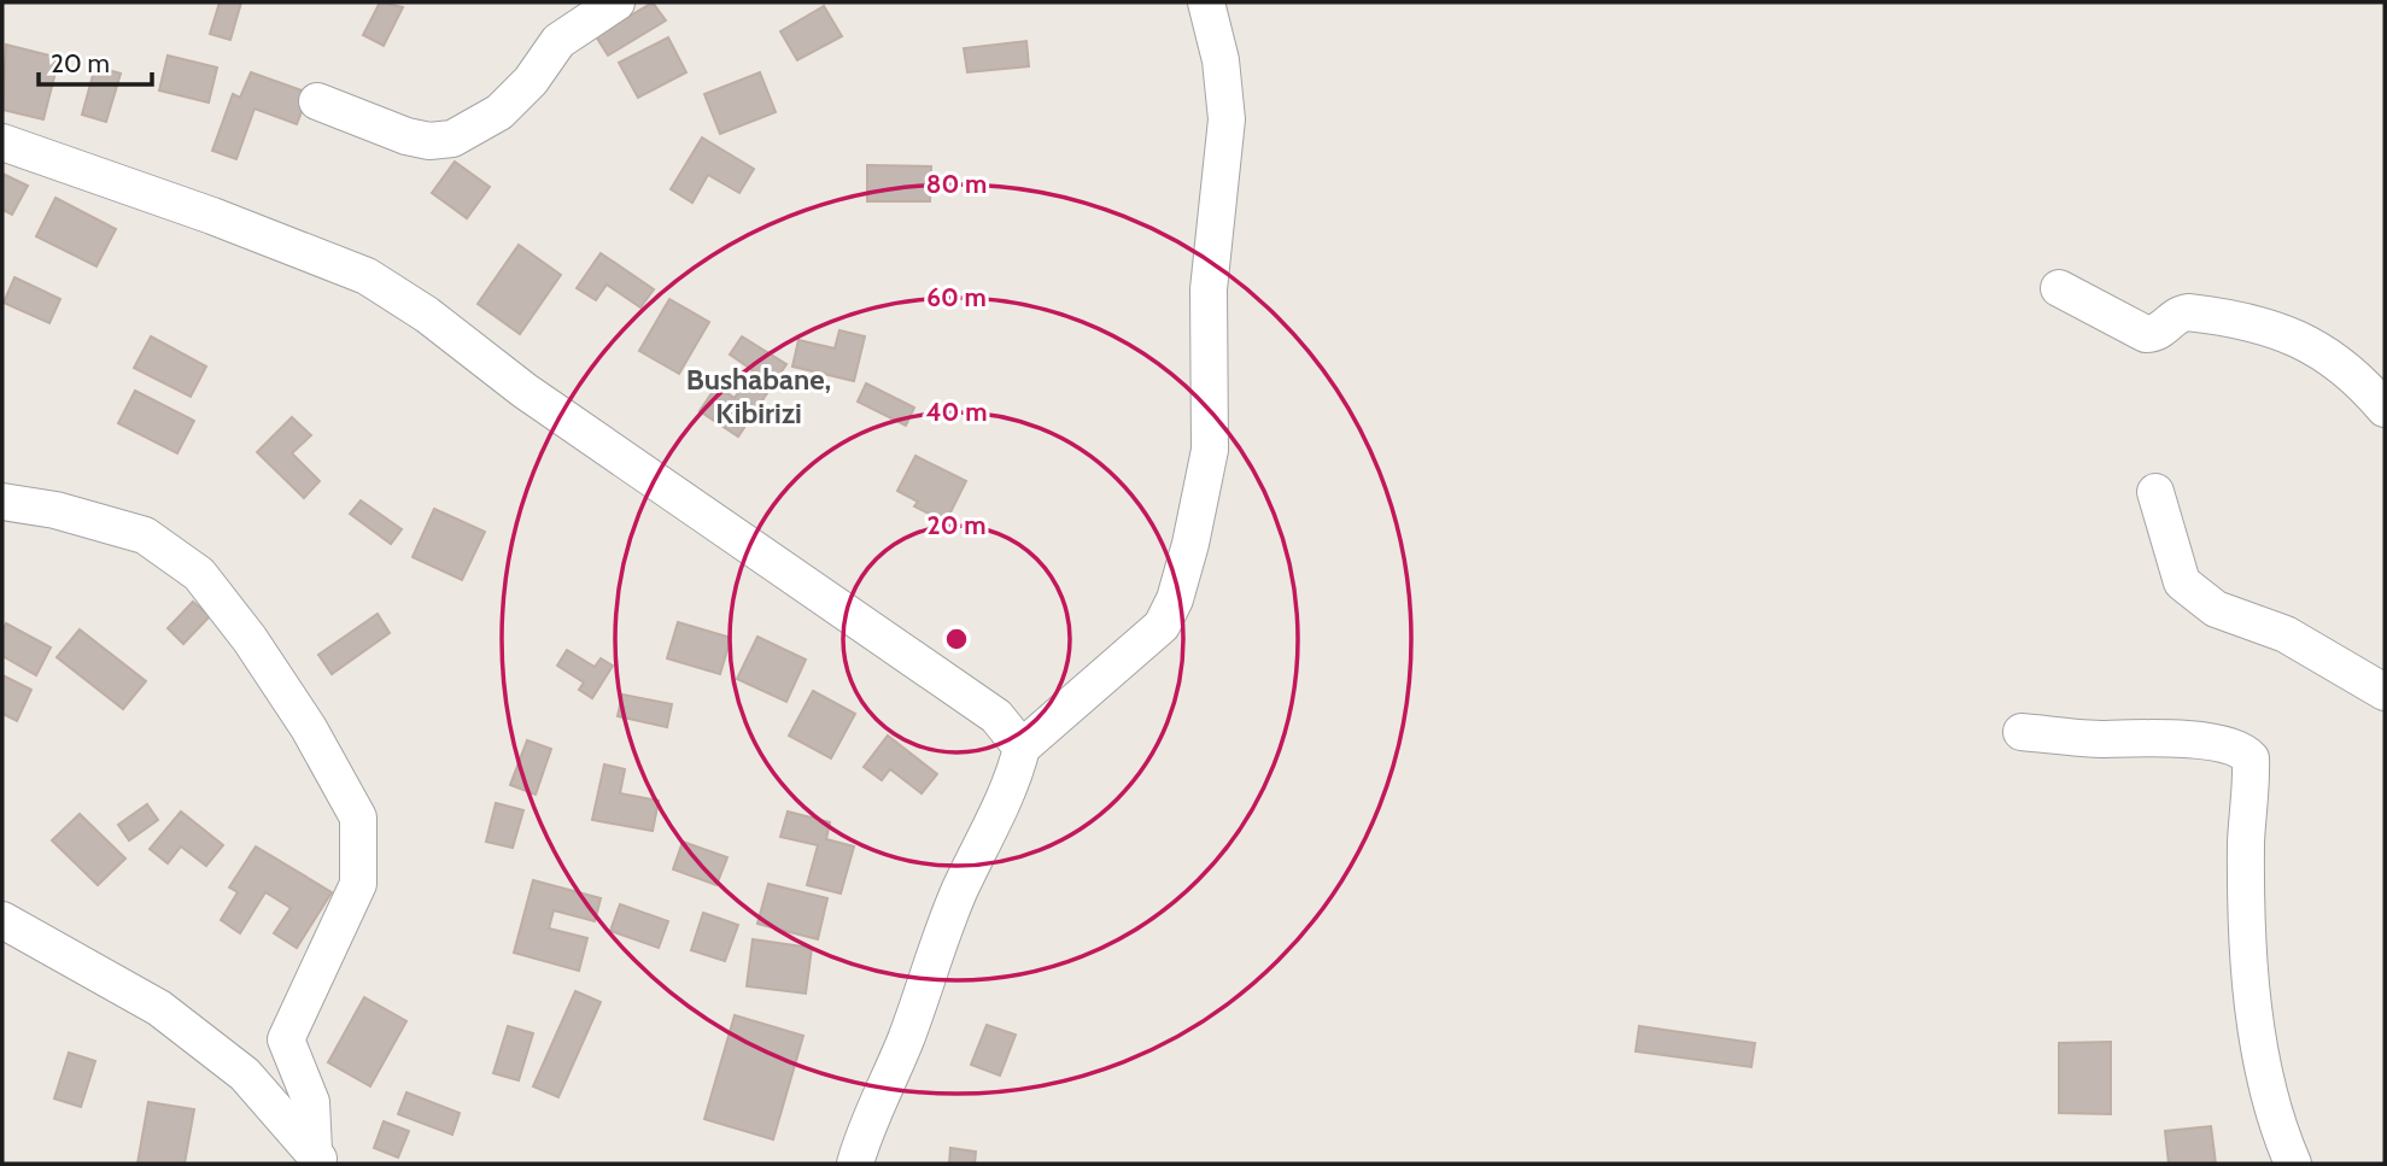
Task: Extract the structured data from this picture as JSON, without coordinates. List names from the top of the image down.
{
  "districts": ["Bushabane, Kibirizi"],
  "scale_bar": "20 m",
  "rings": [
    "80 m",
    "60 m",
    "40 m",
    "20 m"
  ]
}
